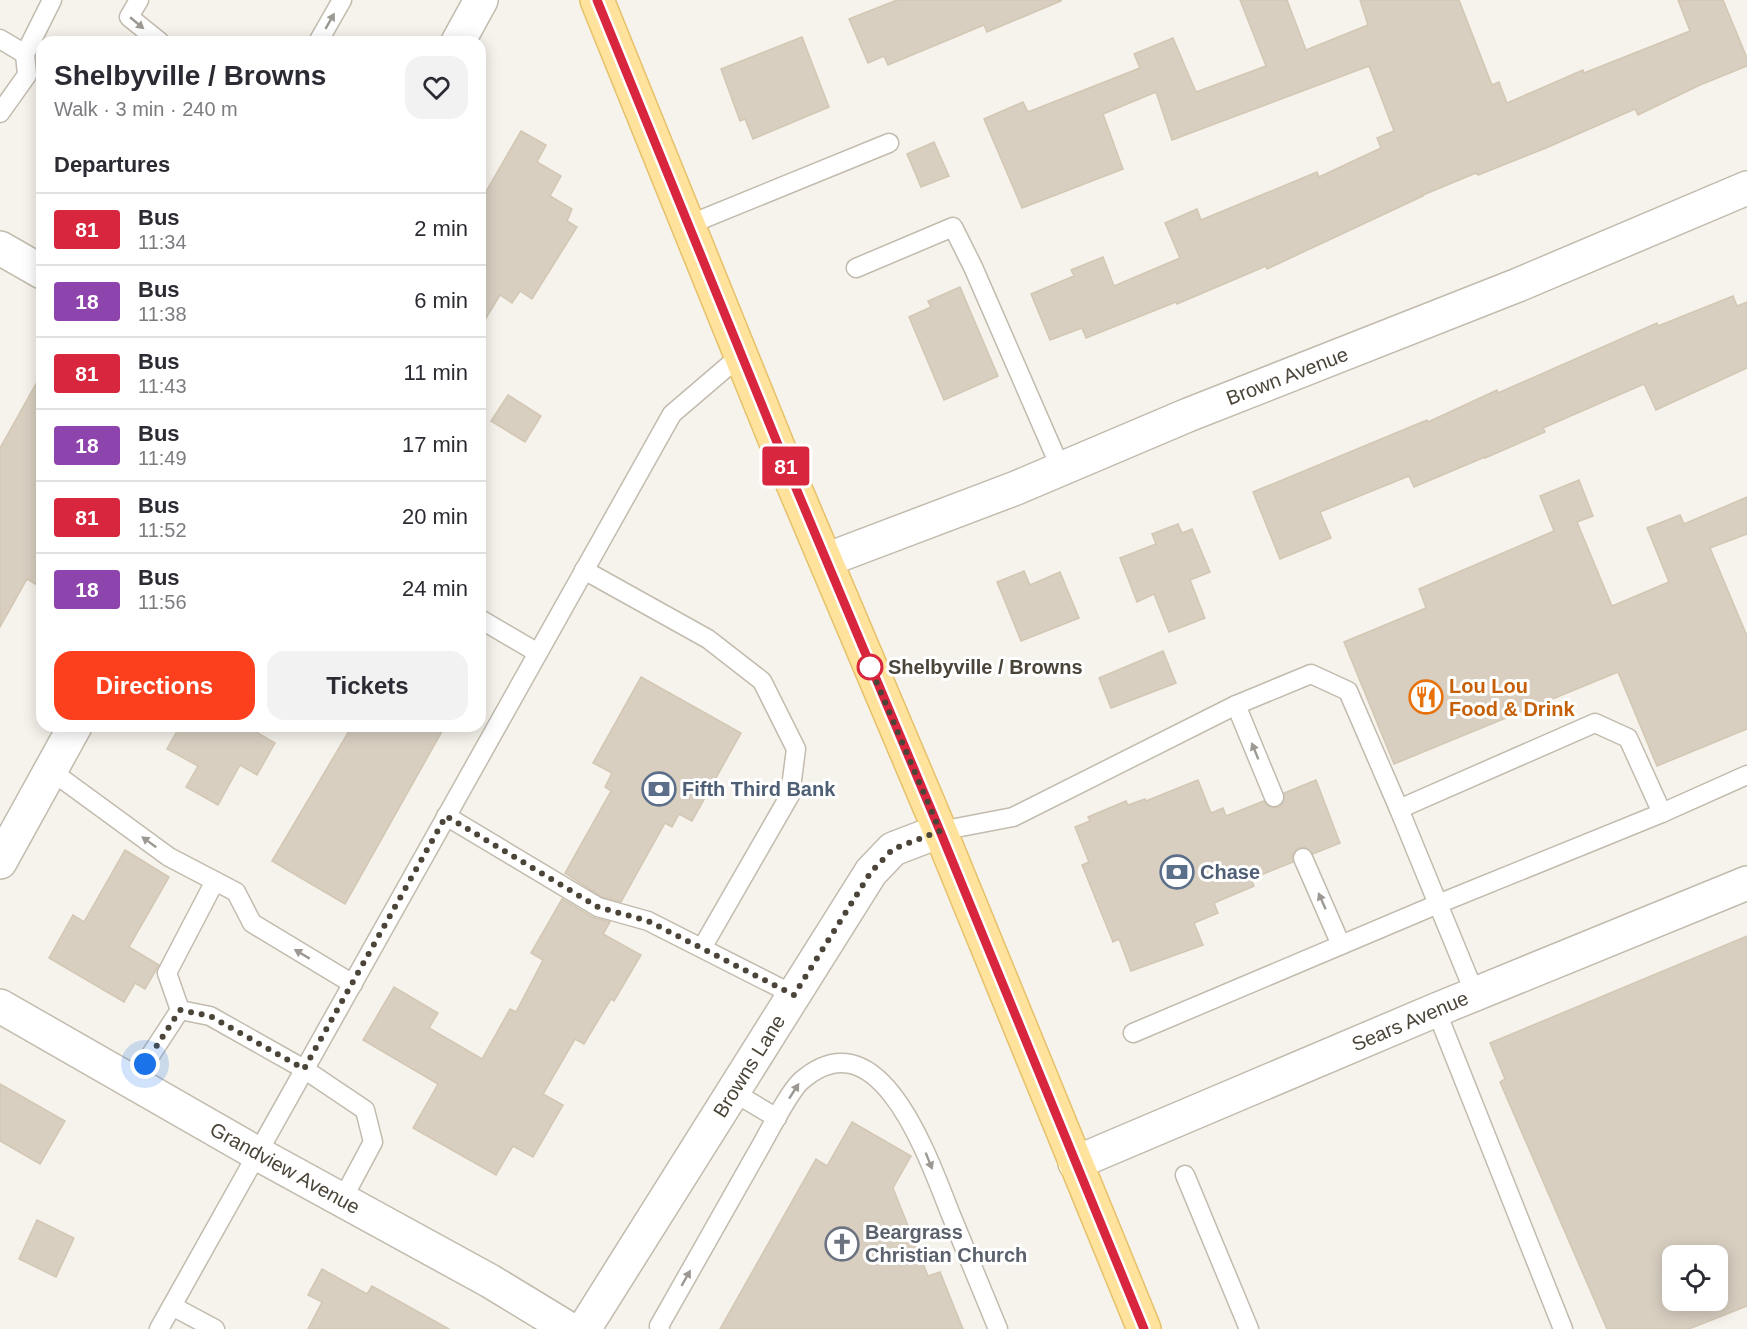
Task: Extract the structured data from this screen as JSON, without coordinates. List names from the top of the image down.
{
  "streets": {
    "street": [
      "Brown Avenue",
      "Sears Avenue",
      "Browns Lane",
      "Grandview Avenue"
    ]
  },
  "places": {
    "other": ["Shelbyville / Browns"],
    "restaurant": ["Lou Lou Food & Drink"],
    "bank": ["Fifth Third Bank", "Chase"],
    "church": ["Beargrass Christian Church"]
  },
  "lines": ["bus line 81"],
  "page": {
    "on_map": "81",
    "heading": [
      ["Shelbyville / Browns", "Walk · 3 min · 240 m"],
      "Departures"
    ],
    "list": [
      {
        "mark": "81",
        "name": "Bus",
        "note": "11:34",
        "value": "2 min"
      },
      {
        "mark": "18",
        "name": "Bus",
        "note": "11:38",
        "value": "6 min"
      },
      {
        "mark": "81",
        "name": "Bus",
        "note": "11:43",
        "value": "11 min"
      },
      {
        "mark": "18",
        "name": "Bus",
        "note": "11:49",
        "value": "17 min"
      },
      {
        "mark": "81",
        "name": "Bus",
        "note": "11:52",
        "value": "20 min"
      },
      {
        "mark": "18",
        "name": "Bus",
        "note": "11:56",
        "value": "24 min"
      }
    ],
    "buttons": ["Directions", "Tickets"]
  }
}
